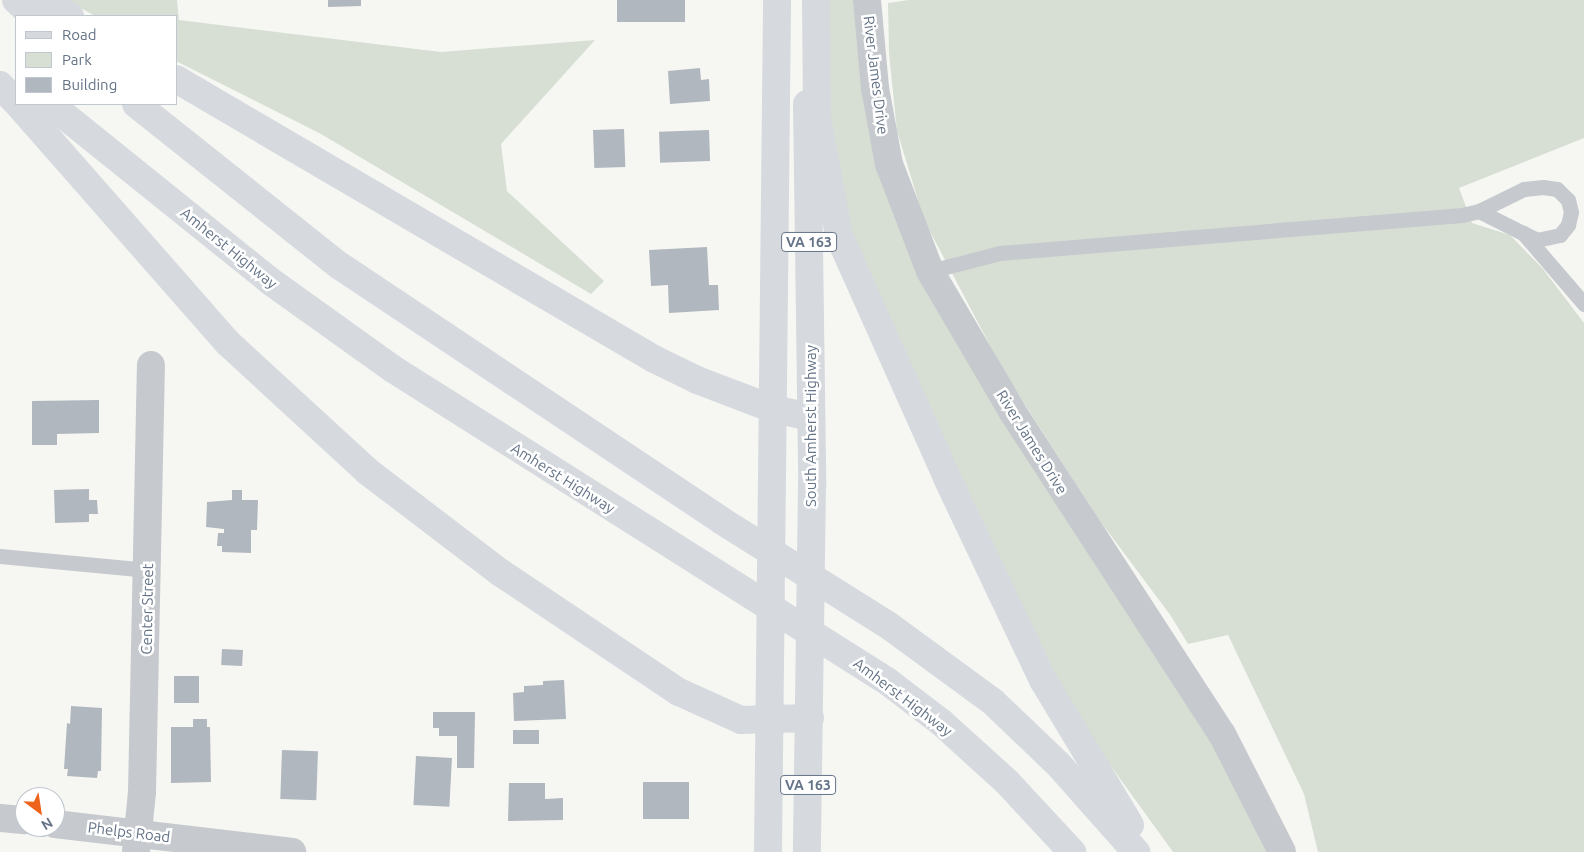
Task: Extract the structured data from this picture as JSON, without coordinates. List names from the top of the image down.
{
  "streets": {
    "main road": ["VA 163", "Amherst Highway", "South Amherst Highway"],
    "street": ["River James Drive", "Center Street", "Phelps Road"]
  },
  "crossings": [
    ["Center Street", "Phelps Road"]
  ],
  "legend": ["Road", "Park", "Building"],
  "north": "bottom right"
}
